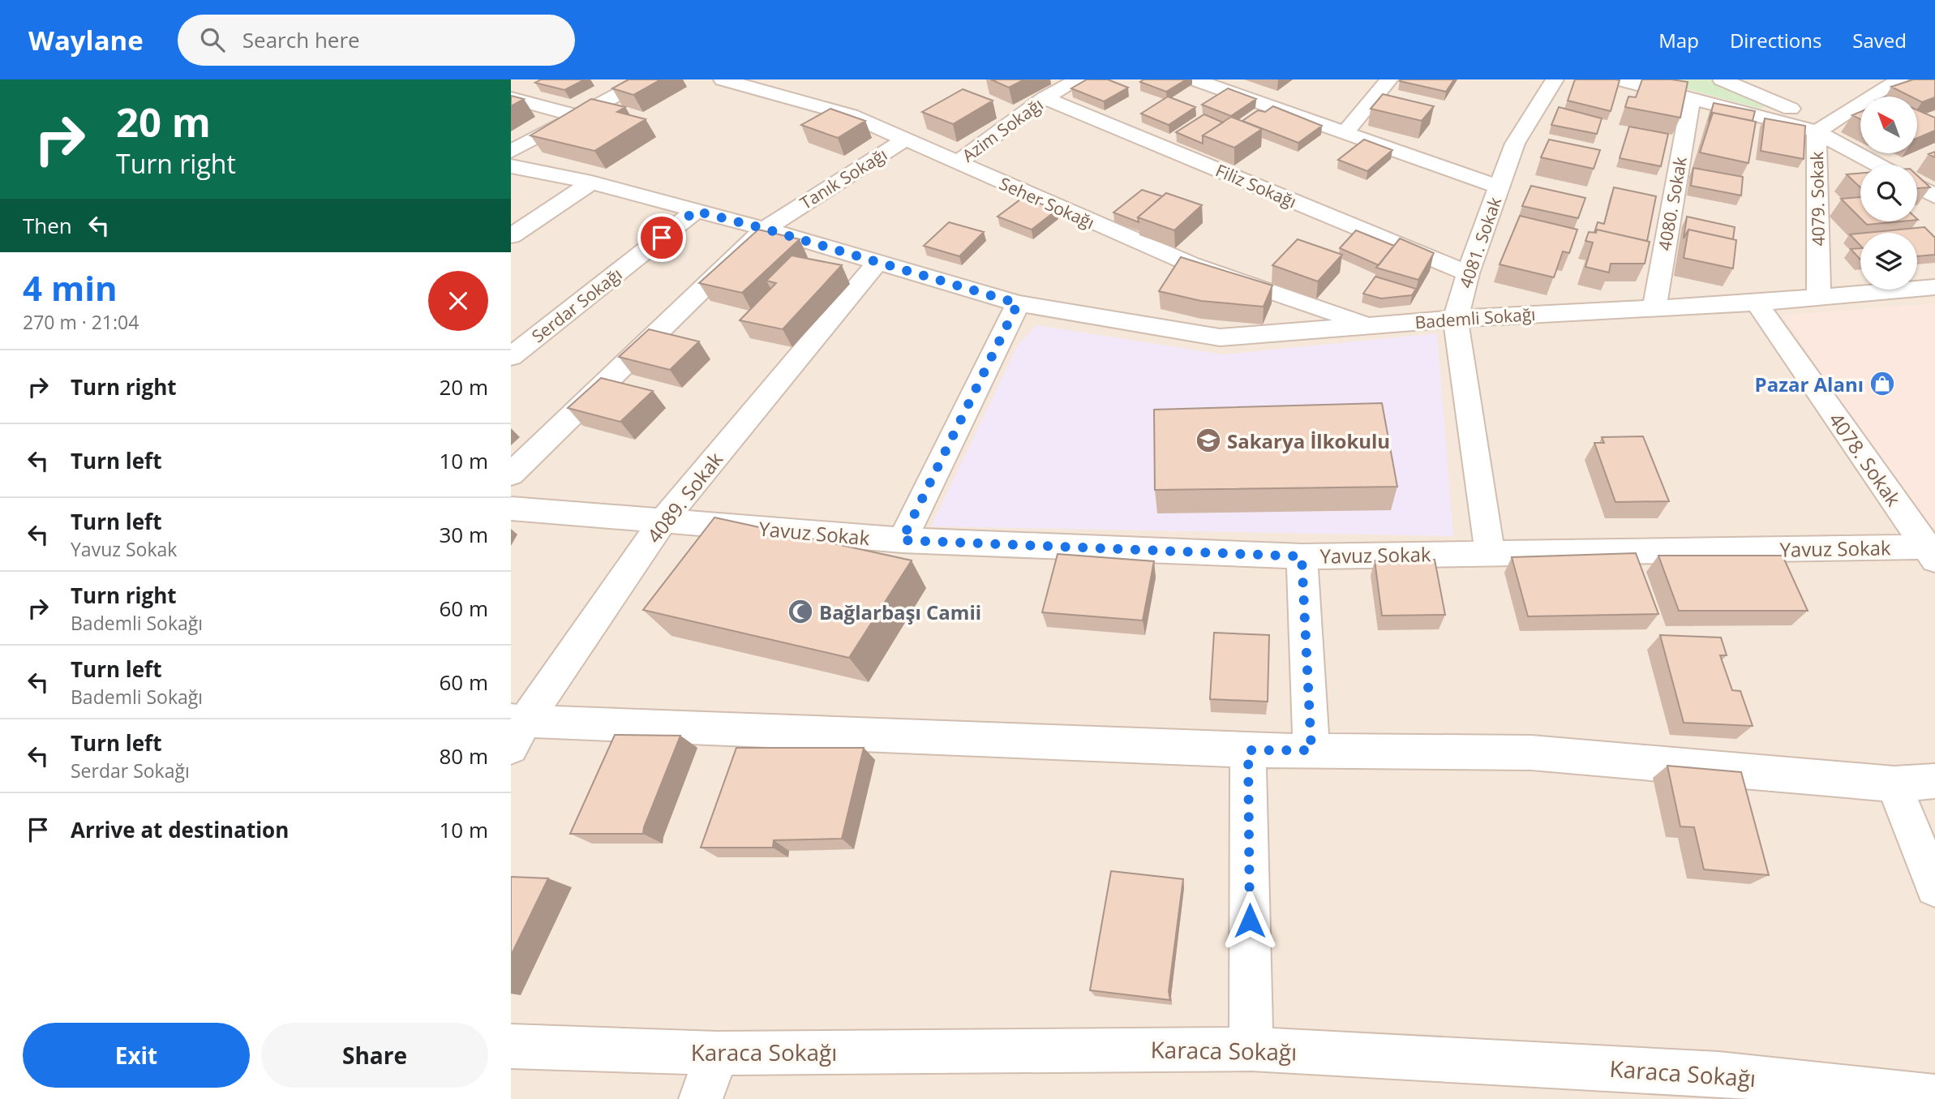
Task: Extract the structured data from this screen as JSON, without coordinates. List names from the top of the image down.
{
  "streets": {
    "street": [
      "Azim Sokağı",
      "Tanık Sokağı",
      "Filiz Sokağı",
      "4079. Sokak",
      "Seher Sokağı",
      "4080. Sokak",
      "4081. Sokak",
      "Serdar Sokağı",
      "Bademli Sokağı",
      "4078. Sokak",
      "4089. Sokak",
      "Yavuz Sokak",
      "Karaca Sokağı"
    ]
  },
  "crossings": [
    ["Azim Sokağı", "Filiz Sokağı"],
    ["Azim Sokağı", "Seher Sokağı"],
    ["Tanık Sokağı", "Seher Sokağı"],
    ["Tanık Sokağı", "Bademli Sokağı"],
    ["Filiz Sokağı", "4081. Sokak"],
    ["4079. Sokak", "Bademli Sokağı"],
    ["Seher Sokağı", "Bademli Sokağı"],
    ["4080. Sokak", "Bademli Sokağı"],
    ["4081. Sokak", "Bademli Sokağı"],
    ["4081. Sokak", "Yavuz Sokak"],
    ["Serdar Sokağı", "Bademli Sokağı"],
    ["Bademli Sokağı", "4078. Sokak"],
    ["Bademli Sokağı", "4089. Sokak"],
    ["4078. Sokak", "Yavuz Sokak"],
    ["4089. Sokak", "Yavuz Sokak"]
  ],
  "places": {
    "shop": ["Pazar Alanı"],
    "school or university": ["Sakarya İlkokulu"],
    "mosque": ["Bağlarbaşı Camii"]
  },
  "north": "top left",
  "page": {
    "header": "Waylane",
    "search": "Search here",
    "nav": ["Map", "Directions", "Saved"],
    "turn": ["20 m", "Turn right"],
    "then": "Then",
    "heading": ["4 min", "270 m · 21:04"],
    "list": [
      {
        "name": "Turn right",
        "value": "20 m"
      },
      {
        "name": "Turn left",
        "value": "10 m"
      },
      {
        "name": "Turn left",
        "note": "Yavuz Sokak",
        "value": "30 m"
      },
      {
        "name": "Turn right",
        "note": "Bademli Sokağı",
        "value": "60 m"
      },
      {
        "name": "Turn left",
        "note": "Bademli Sokağı",
        "value": "60 m"
      },
      {
        "name": "Turn left",
        "note": "Serdar Sokağı",
        "value": "80 m"
      },
      {
        "name": "Arrive at destination",
        "value": "10 m"
      }
    ],
    "buttons": ["Exit", "Share"]
  }
}
